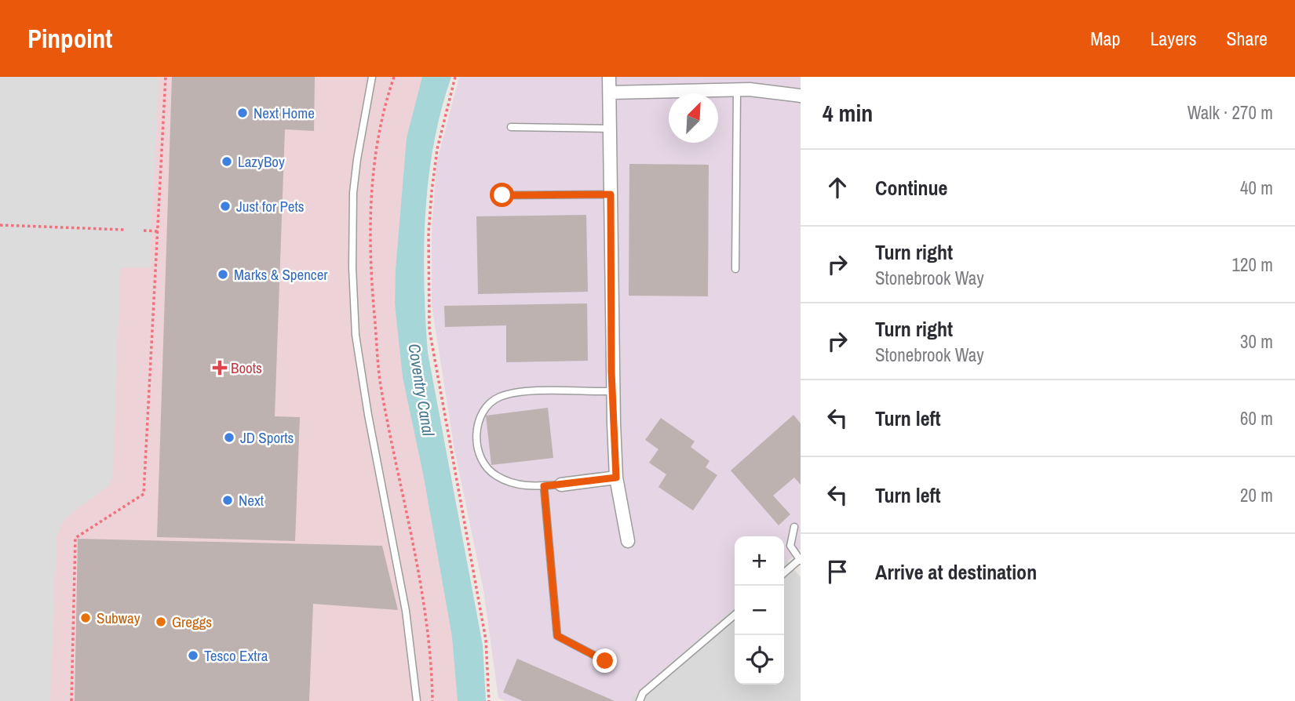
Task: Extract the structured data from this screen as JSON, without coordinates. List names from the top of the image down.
{
  "water": ["Coventry Canal"],
  "places": {
    "other": [
      "Next Home",
      "LazyBoy",
      "Just for Pets",
      "Marks & Spencer",
      "JD Sports",
      "Next",
      "Subway",
      "Greggs",
      "Tesco Extra"
    ],
    "health": ["Boots"]
  },
  "north": "top right",
  "page": {
    "header": "Pinpoint",
    "nav": ["Map", "Layers", "Share"],
    "heading": ["4 min", "Walk · 270 m"],
    "list": [
      ["Continue", "40 m"],
      ["Turn right", "Stonebrook Way", "120 m"],
      ["Turn right", "Stonebrook Way", "30 m"],
      ["Turn left", "60 m"],
      ["Turn left", "20 m"],
      "Arrive at destination"
    ],
    "map_buttons": ["+", "−"]
  }
}
